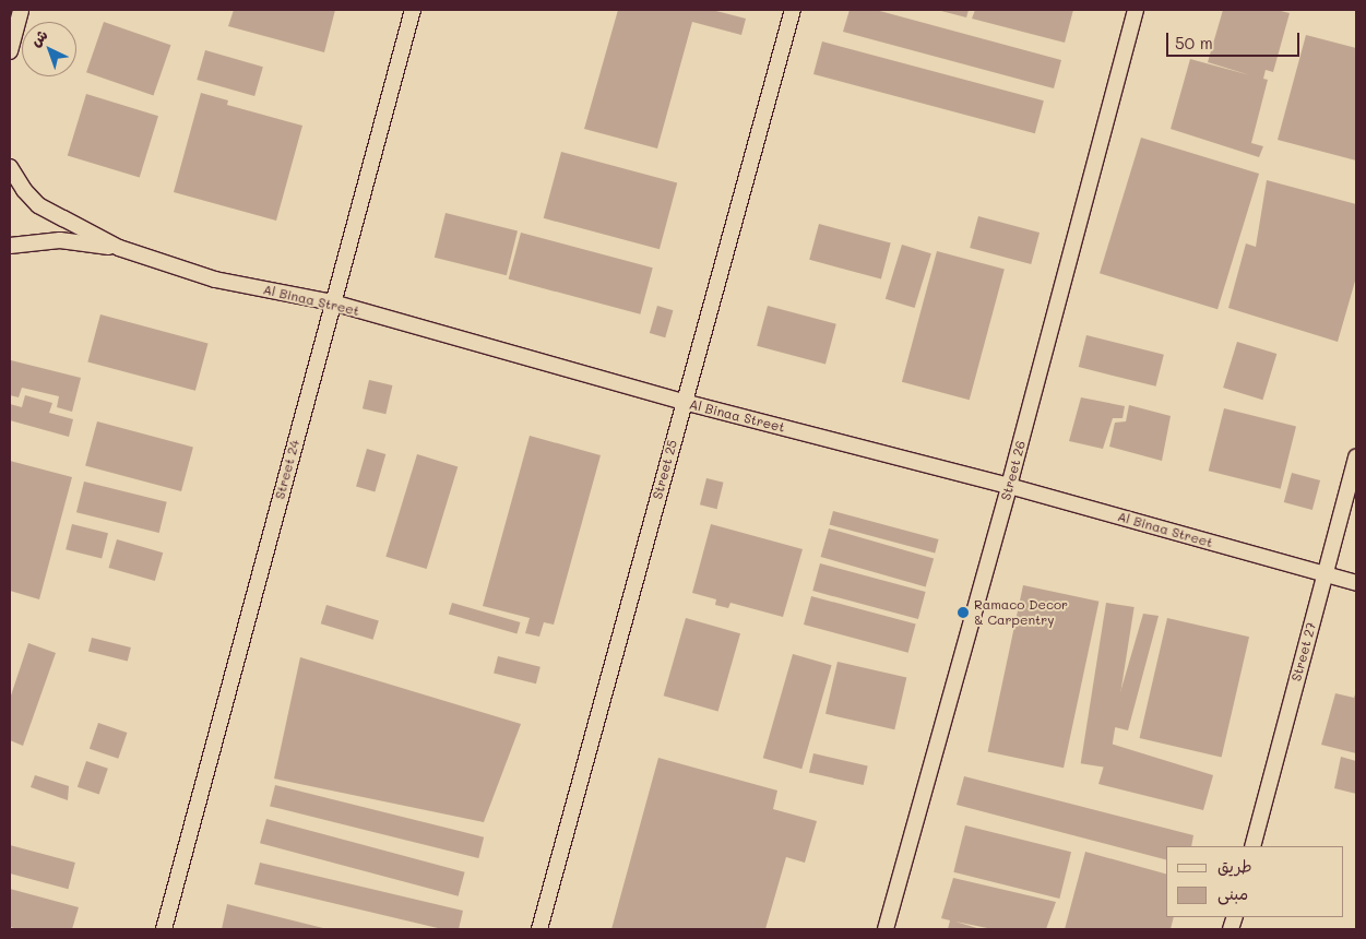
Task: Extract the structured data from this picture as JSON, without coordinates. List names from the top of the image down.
{
  "streets": {
    "street": [
      "Al Binaa Street",
      "Street 24",
      "Street 25",
      "Street 26",
      "Street 27"
    ]
  },
  "crossings": [
    ["Al Binaa Street", "Street 24"],
    ["Al Binaa Street", "Street 25"],
    ["Al Binaa Street", "Street 26"],
    ["Al Binaa Street", "Street 27"]
  ],
  "places": ["Ramaco Decor & Carpentry"],
  "legend": ["طريق", "مبنى"],
  "scale_bar": "50 m",
  "north": "top left"
}
